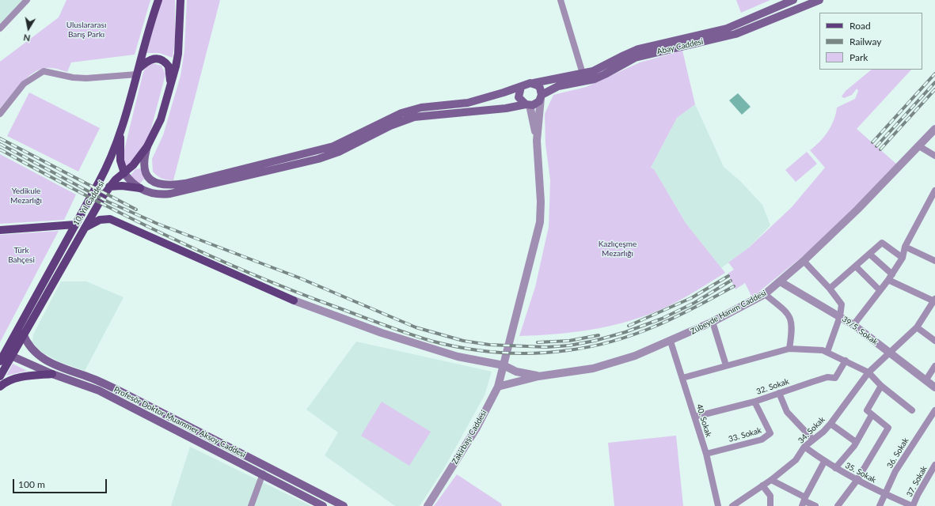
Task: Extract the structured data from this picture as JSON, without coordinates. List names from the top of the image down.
{
  "streets": {
    "main road": ["Abay Caddesi", "10. Yıl Caddesi", "Profesör Doktor Muammer Aksoy Caddesi"],
    "street": [
      "Zübeyde Hanım Caddesi",
      "39/5. Sokak",
      "32. Sokak",
      "40. Sokak",
      "34. Sokak",
      "33. Sokak",
      "Zakirbaşı Caddesi",
      "36. Sokak",
      "35. Sokak",
      "37. Sokak"
    ]
  },
  "crossings": [
    ["10. Yıl Caddesi", "Profesör Doktor Muammer Aksoy Caddesi"],
    ["Zübeyde Hanım Caddesi", "39/5. Sokak"],
    ["Zübeyde Hanım Caddesi", "40. Sokak"],
    ["Zübeyde Hanım Caddesi", "Zakirbaşı Caddesi"],
    ["39/5. Sokak", "34. Sokak"],
    ["32. Sokak", "40. Sokak"],
    ["32. Sokak", "33. Sokak"],
    ["40. Sokak", "33. Sokak"],
    ["34. Sokak", "35. Sokak"],
    ["36. Sokak", "35. Sokak"],
    ["35. Sokak", "37. Sokak"]
  ],
  "parks": [
    "Uluslararası Barış Parkı",
    "Yedikule Mezarlığı",
    "Kazlıçeşme Mezarlığı",
    "Türk Bahçesi"
  ],
  "legend": ["Road", "Railway", "Park"],
  "scale_bar": "100 m",
  "north": "bottom"
}
